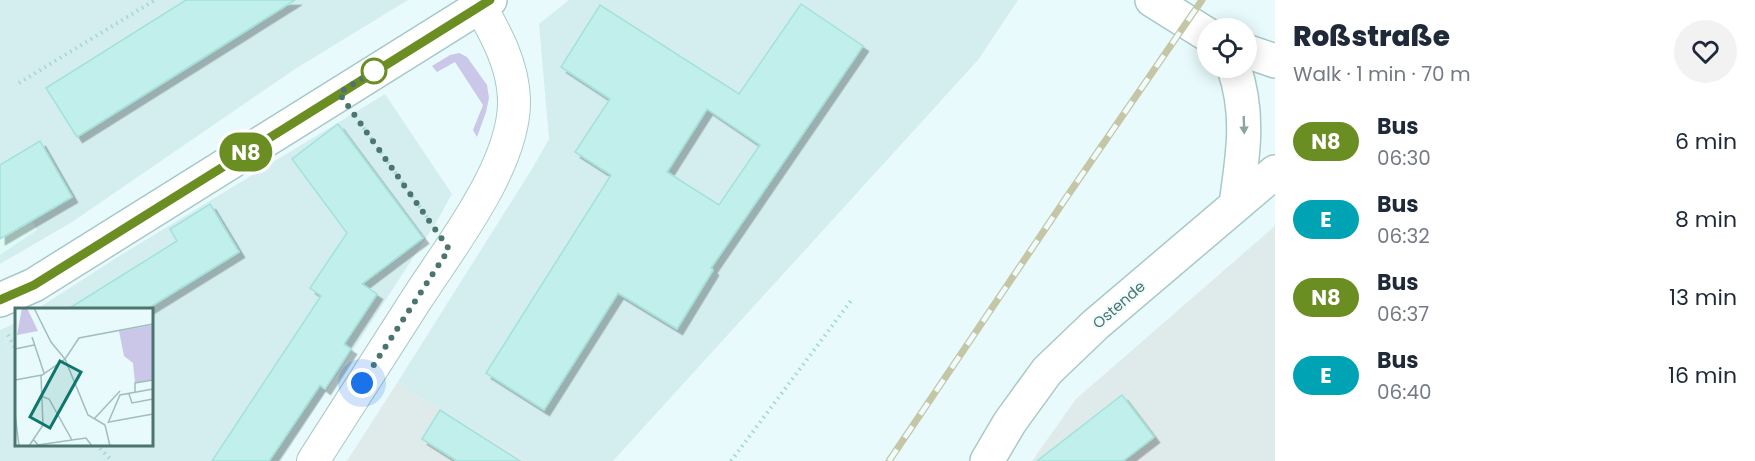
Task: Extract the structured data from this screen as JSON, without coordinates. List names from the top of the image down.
{
  "streets": {
    "main road": ["Ostende"]
  },
  "lines": ["bus line N8"],
  "page": {
    "on_map": "N8",
    "heading": ["Roßstraße", "Walk · 1 min · 70 m"],
    "list": [
      {
        "mark": "N8",
        "name": "Bus",
        "note": "06:30",
        "value": "6 min"
      },
      {
        "mark": "E",
        "name": "Bus",
        "note": "06:32",
        "value": "8 min"
      },
      {
        "mark": "N8",
        "name": "Bus",
        "note": "06:37",
        "value": "13 min"
      },
      {
        "mark": "E",
        "name": "Bus",
        "note": "06:40",
        "value": "16 min"
      }
    ]
  }
}
